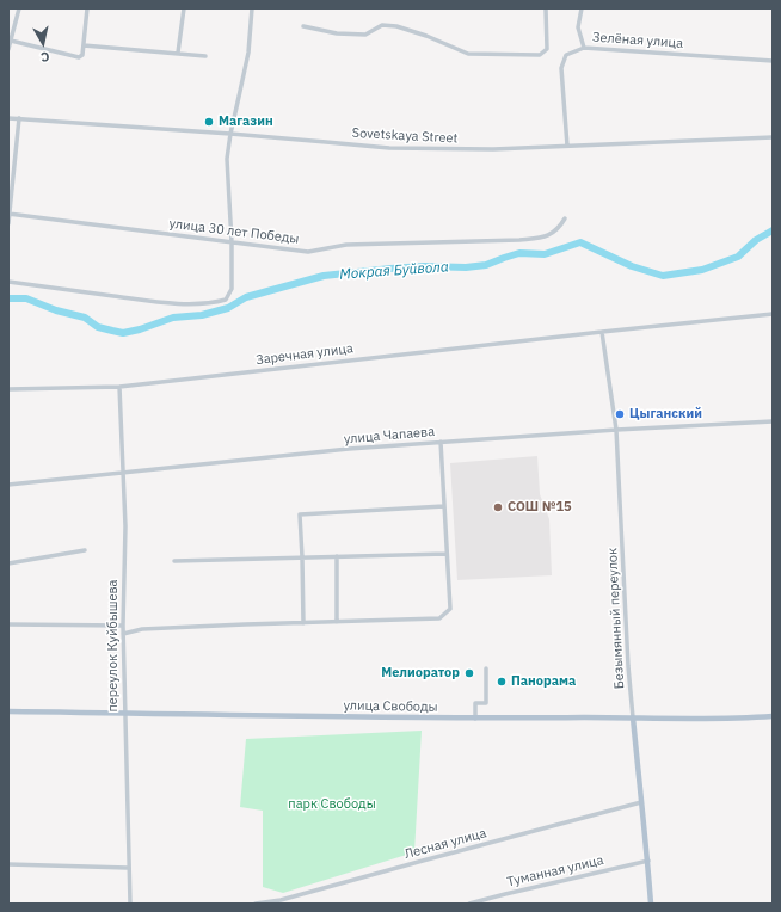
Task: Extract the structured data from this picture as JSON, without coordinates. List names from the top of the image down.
{
  "streets": {
    "main road": ["Безымянный переулок", "улица Свободы"],
    "street": [
      "Зелёная улица",
      "Sovetskaya Street",
      "улица 30 лет Победы",
      "Заречная улица",
      "улица Чапаева",
      "переулок Куйбышева",
      "Лесная улица",
      "Туманная улица"
    ]
  },
  "crossings": [
    ["Зелёная улица", "Sovetskaya Street"],
    ["Заречная улица", "Безымянный переулок"],
    ["Заречная улица", "переулок Куйбышева"],
    ["улица Чапаева", "Безымянный переулок"],
    ["улица Чапаева", "переулок Куйбышева"],
    ["Безымянный переулок", "улица Свободы"],
    ["Безымянный переулок", "Лесная улица"],
    ["Безымянный переулок", "Туманная улица"],
    ["переулок Куйбышева", "улица Свободы"]
  ],
  "water": ["Мокрая Буйвола"],
  "parks": ["парк Свободы"],
  "places": [
    "Магазин",
    "Цыганский",
    "СОШ №15",
    "Мелиоратор",
    "Панорама"
  ],
  "north": "bottom"
}
